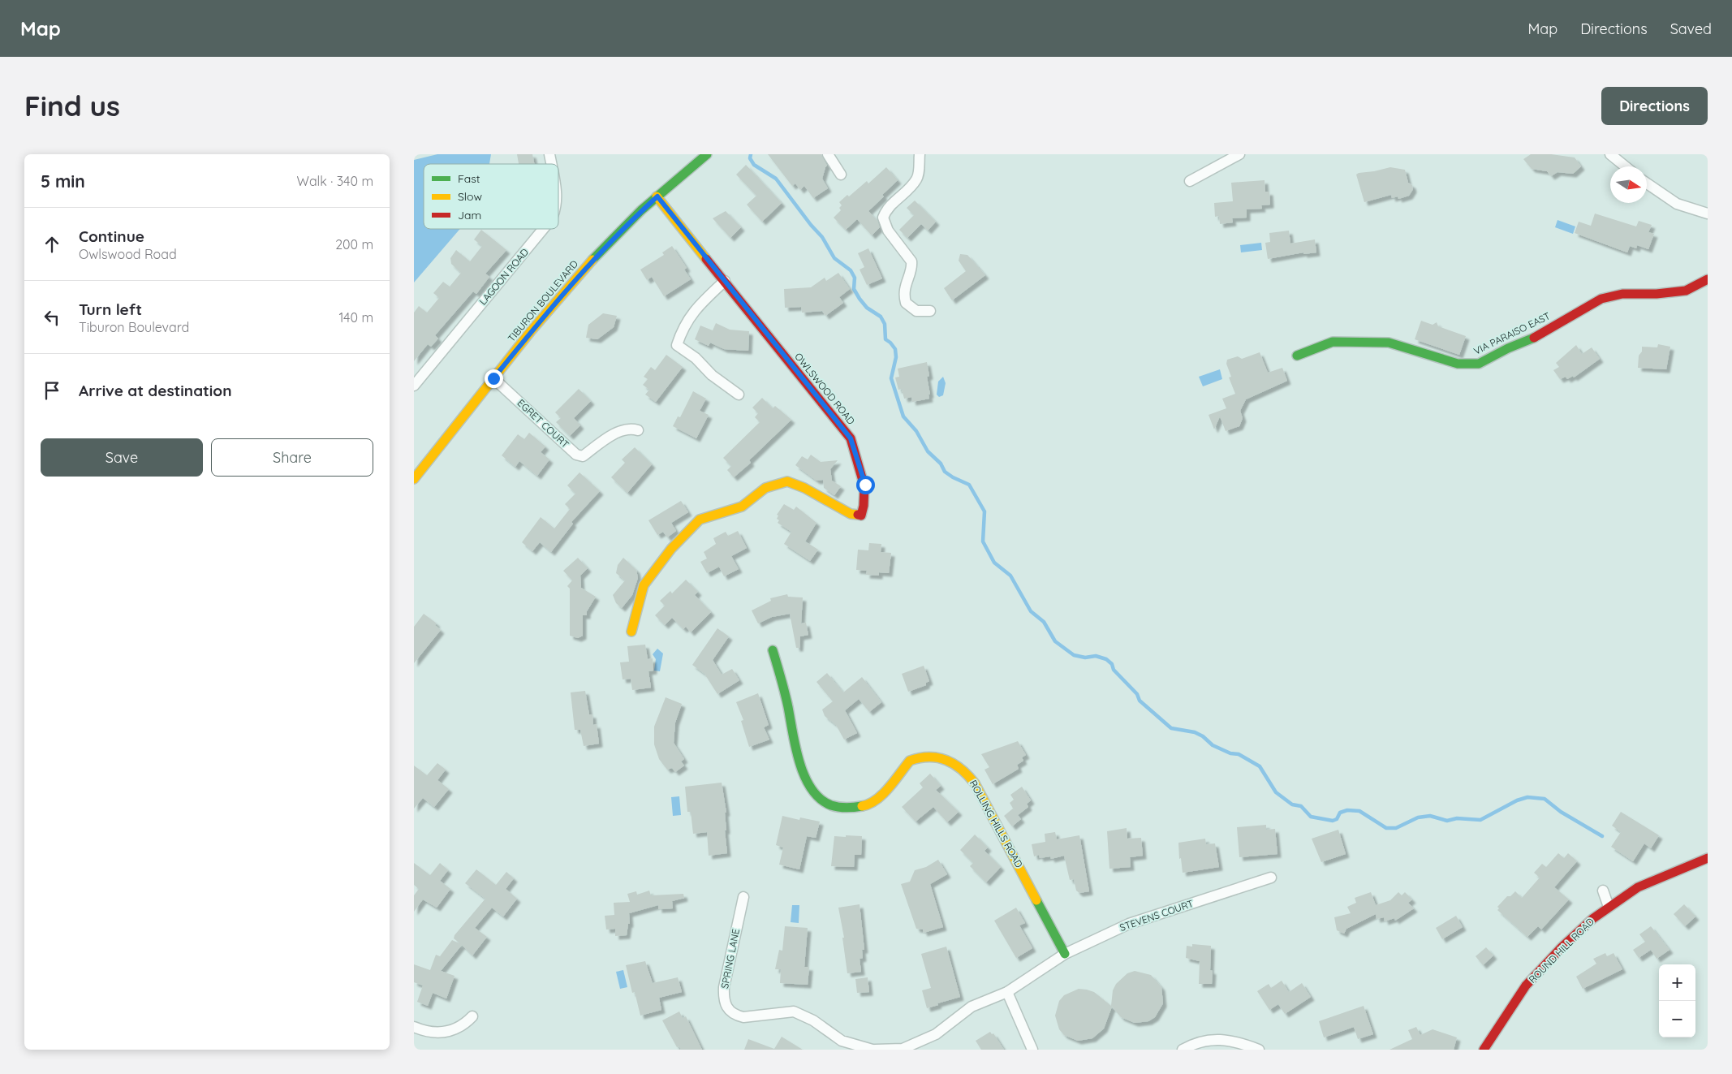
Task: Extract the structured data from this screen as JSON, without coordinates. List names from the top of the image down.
{
  "streets": {
    "street": [
      "LAGOON ROAD",
      "TIBURON BOULEVARD",
      "VIA PARAISO EAST",
      "OWLSWOOD ROAD",
      "EGRET COURT",
      "ROLLING HILLS ROAD",
      "STEVENS COURT",
      "ROUND HILL ROAD",
      "SPRING LANE"
    ]
  },
  "crossings": [
    ["TIBURON BOULEVARD", "OWLSWOOD ROAD"],
    ["TIBURON BOULEVARD", "EGRET COURT"],
    ["ROLLING HILLS ROAD", "STEVENS COURT"],
    ["STEVENS COURT", "SPRING LANE"]
  ],
  "legend": ["Fast", "Slow", "Jam"],
  "north": "right",
  "page": {
    "header": "Map",
    "nav": ["Map", "Directions", "Saved"],
    "buttons": [
      "Directions",
      ["Save", "Share"]
    ],
    "title": "Find us",
    "heading": ["5 min", "Walk · 340 m"],
    "list": [
      ["Continue", "Owlswood Road", "200 m"],
      ["Turn left", "Tiburon Boulevard", "140 m"],
      "Arrive at destination"
    ],
    "map_buttons": ["+", "−"]
  }
}
